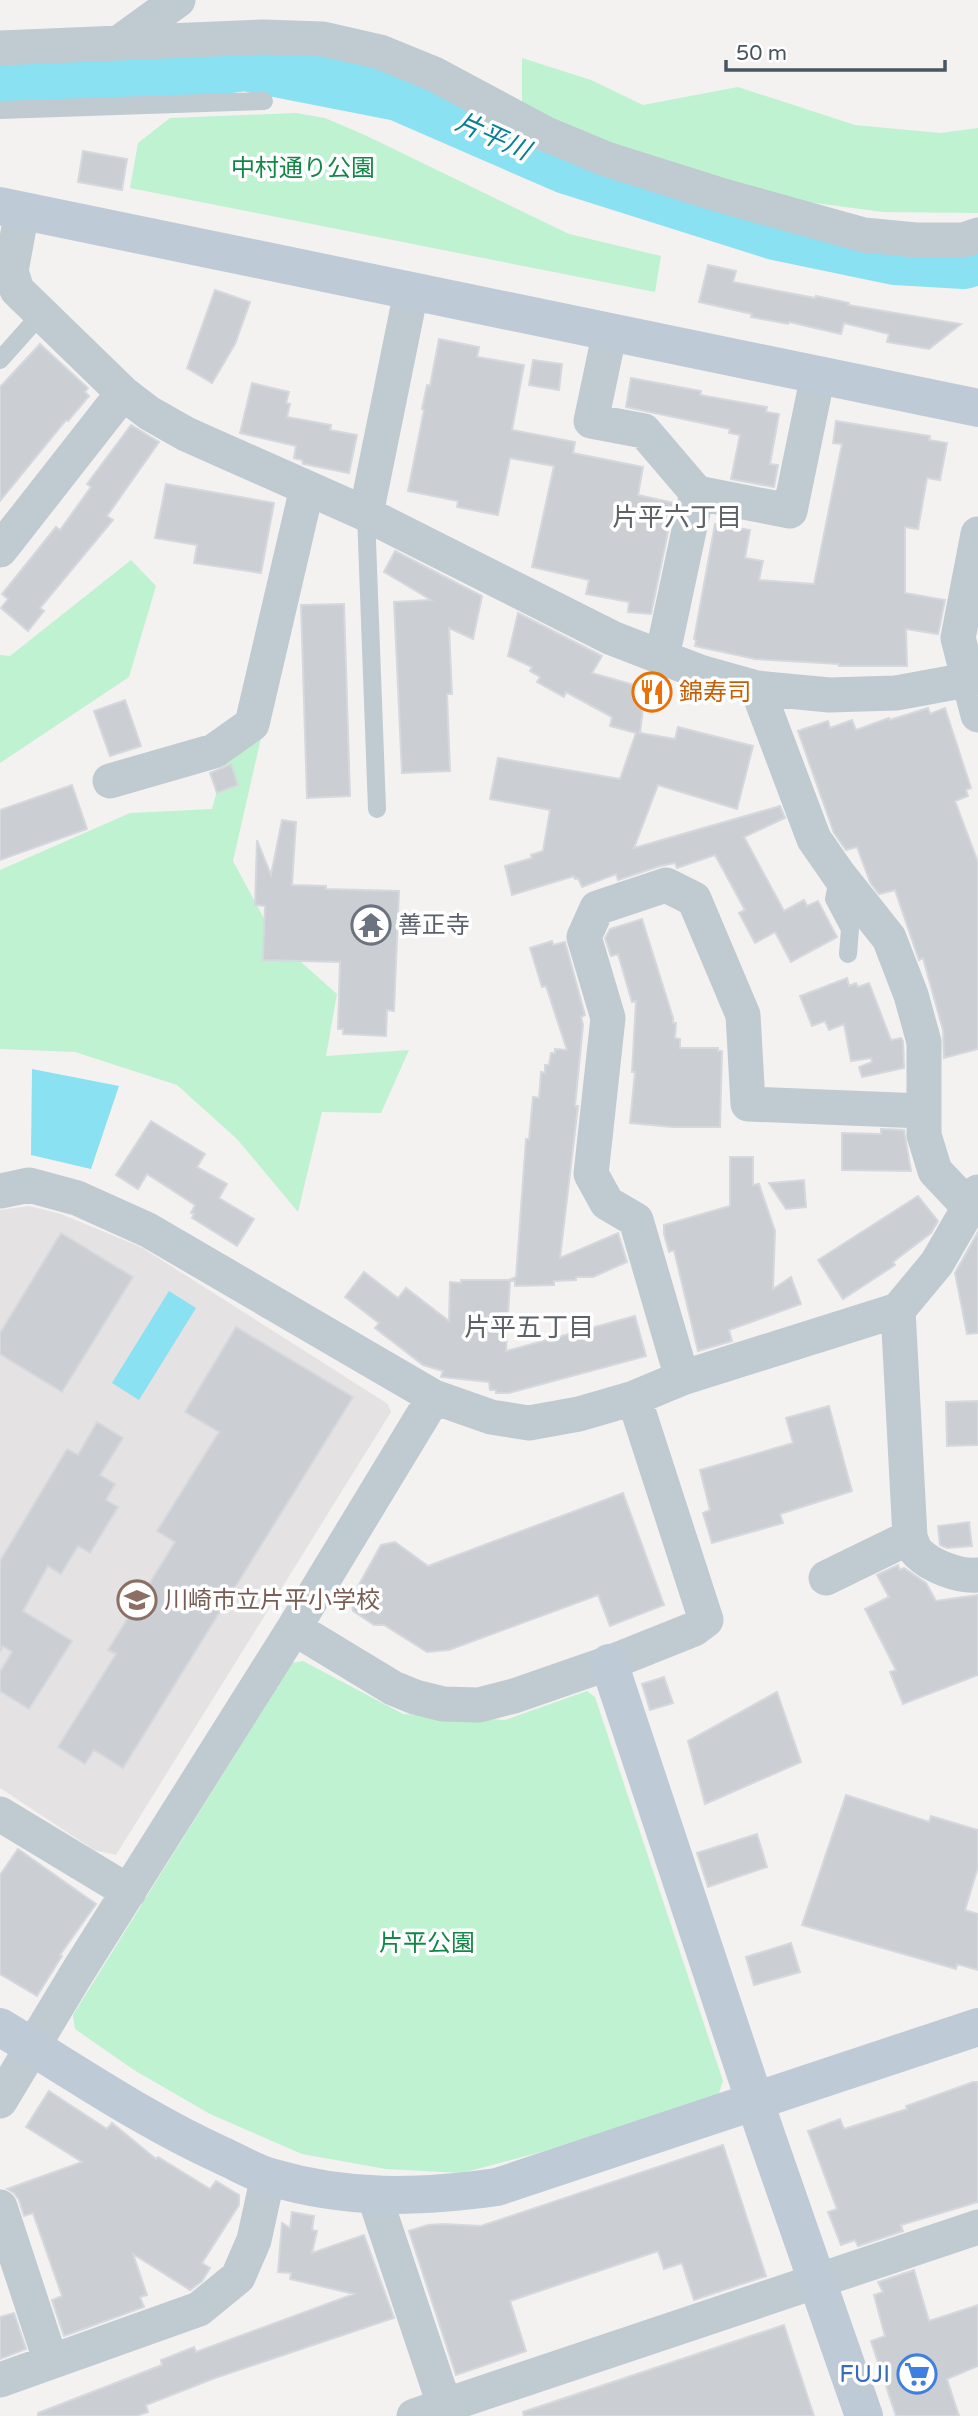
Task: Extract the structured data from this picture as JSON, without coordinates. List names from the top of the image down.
{
  "districts": ["片平六丁目", "片平五丁目"],
  "water": ["片平川"],
  "parks": ["中村通り公園", "片平公園"],
  "places": {
    "restaurant": ["錦寿司"],
    "temple": ["善正寺"],
    "school or university": ["川崎市立片平小学校"],
    "supermarket": ["FUJI"]
  },
  "scale_bar": "50 m"
}
